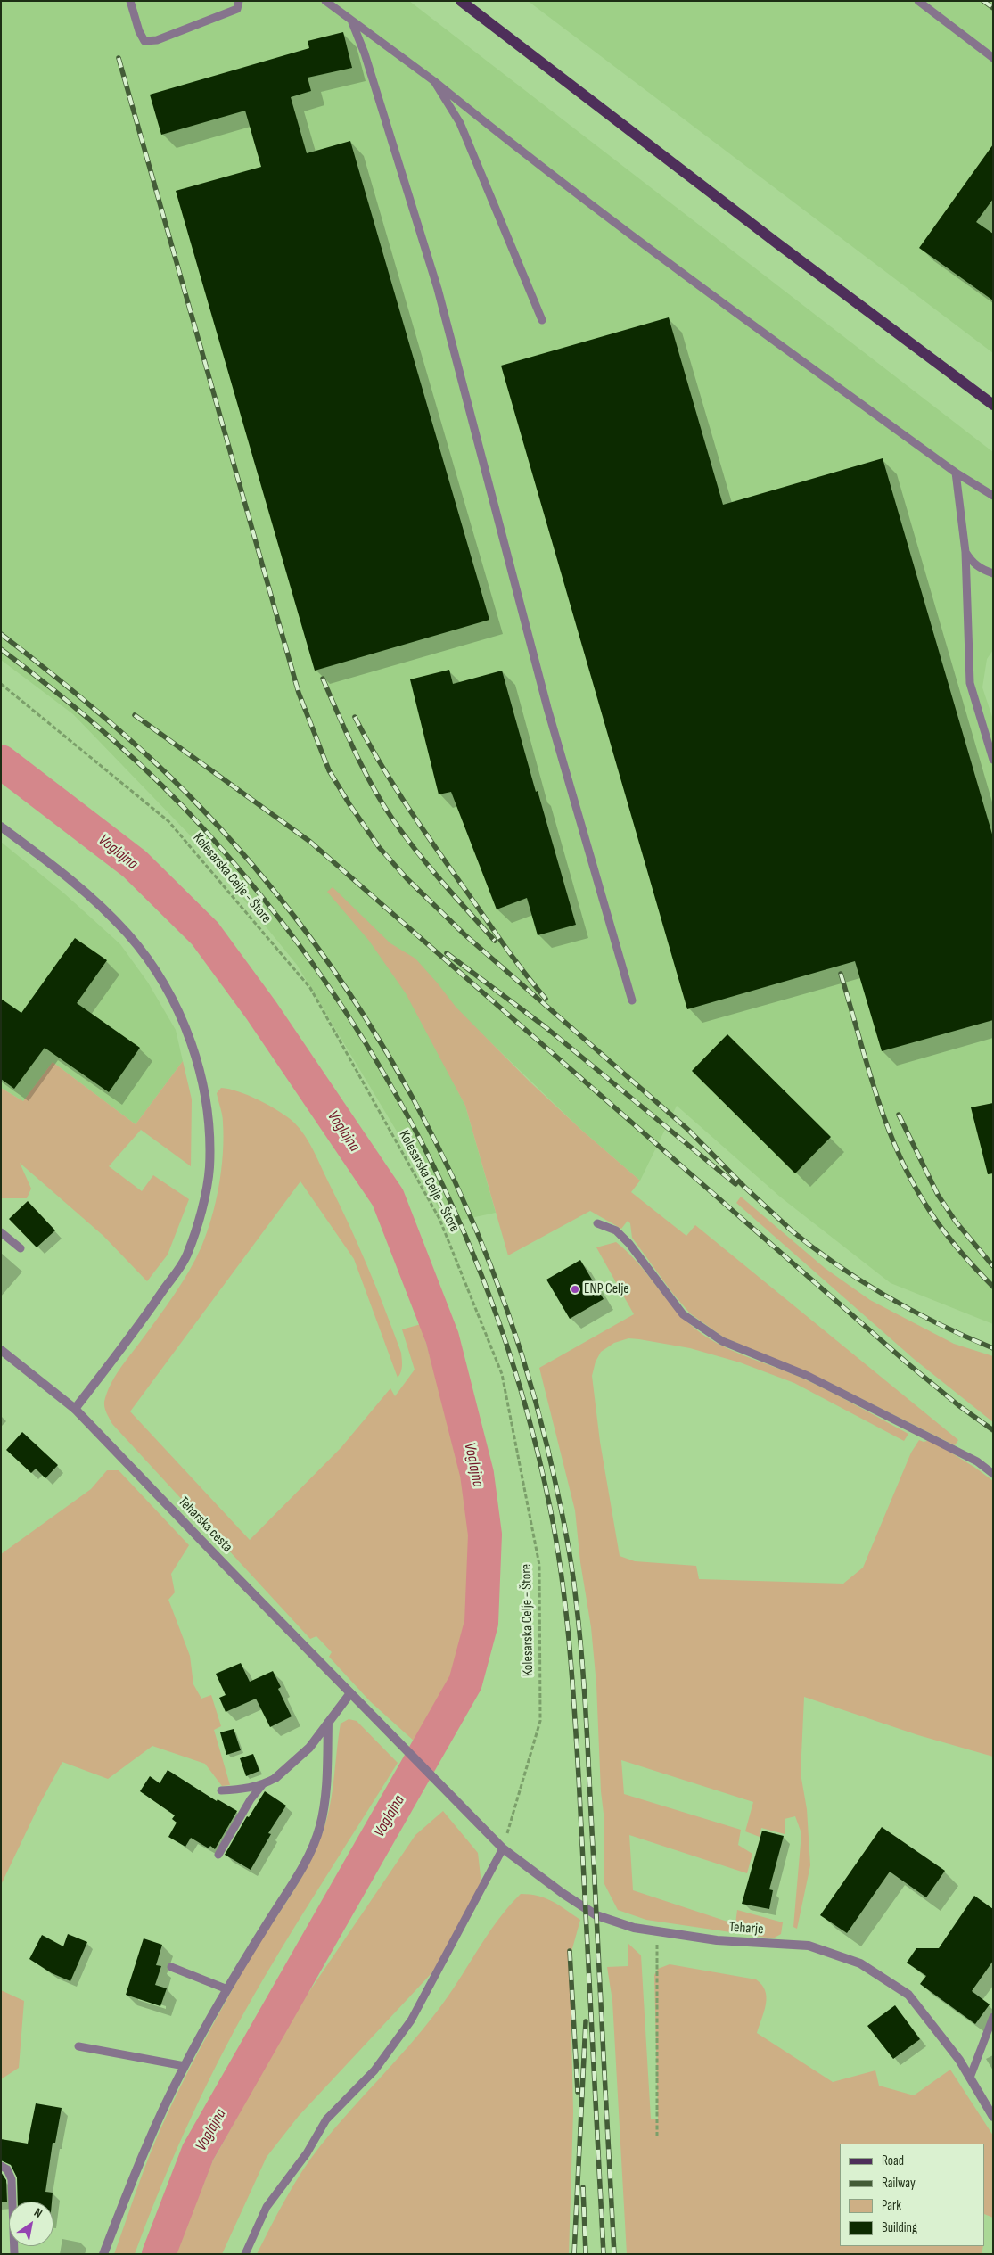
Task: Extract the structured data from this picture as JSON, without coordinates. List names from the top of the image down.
{
  "streets": {
    "street": ["Teharska cesta", "Teharje"],
    "path": ["Kolesarska Celje - Štore"]
  },
  "crossings": [
    ["Kolesarska Celje - Štore", "Teharje"],
    ["Teharska cesta", "Teharje"]
  ],
  "water": ["Voglajna"],
  "places": ["ENP Celje"],
  "legend": [
    "Road",
    "Railway",
    "Park",
    "Building"
  ],
  "north": "top right"
}
